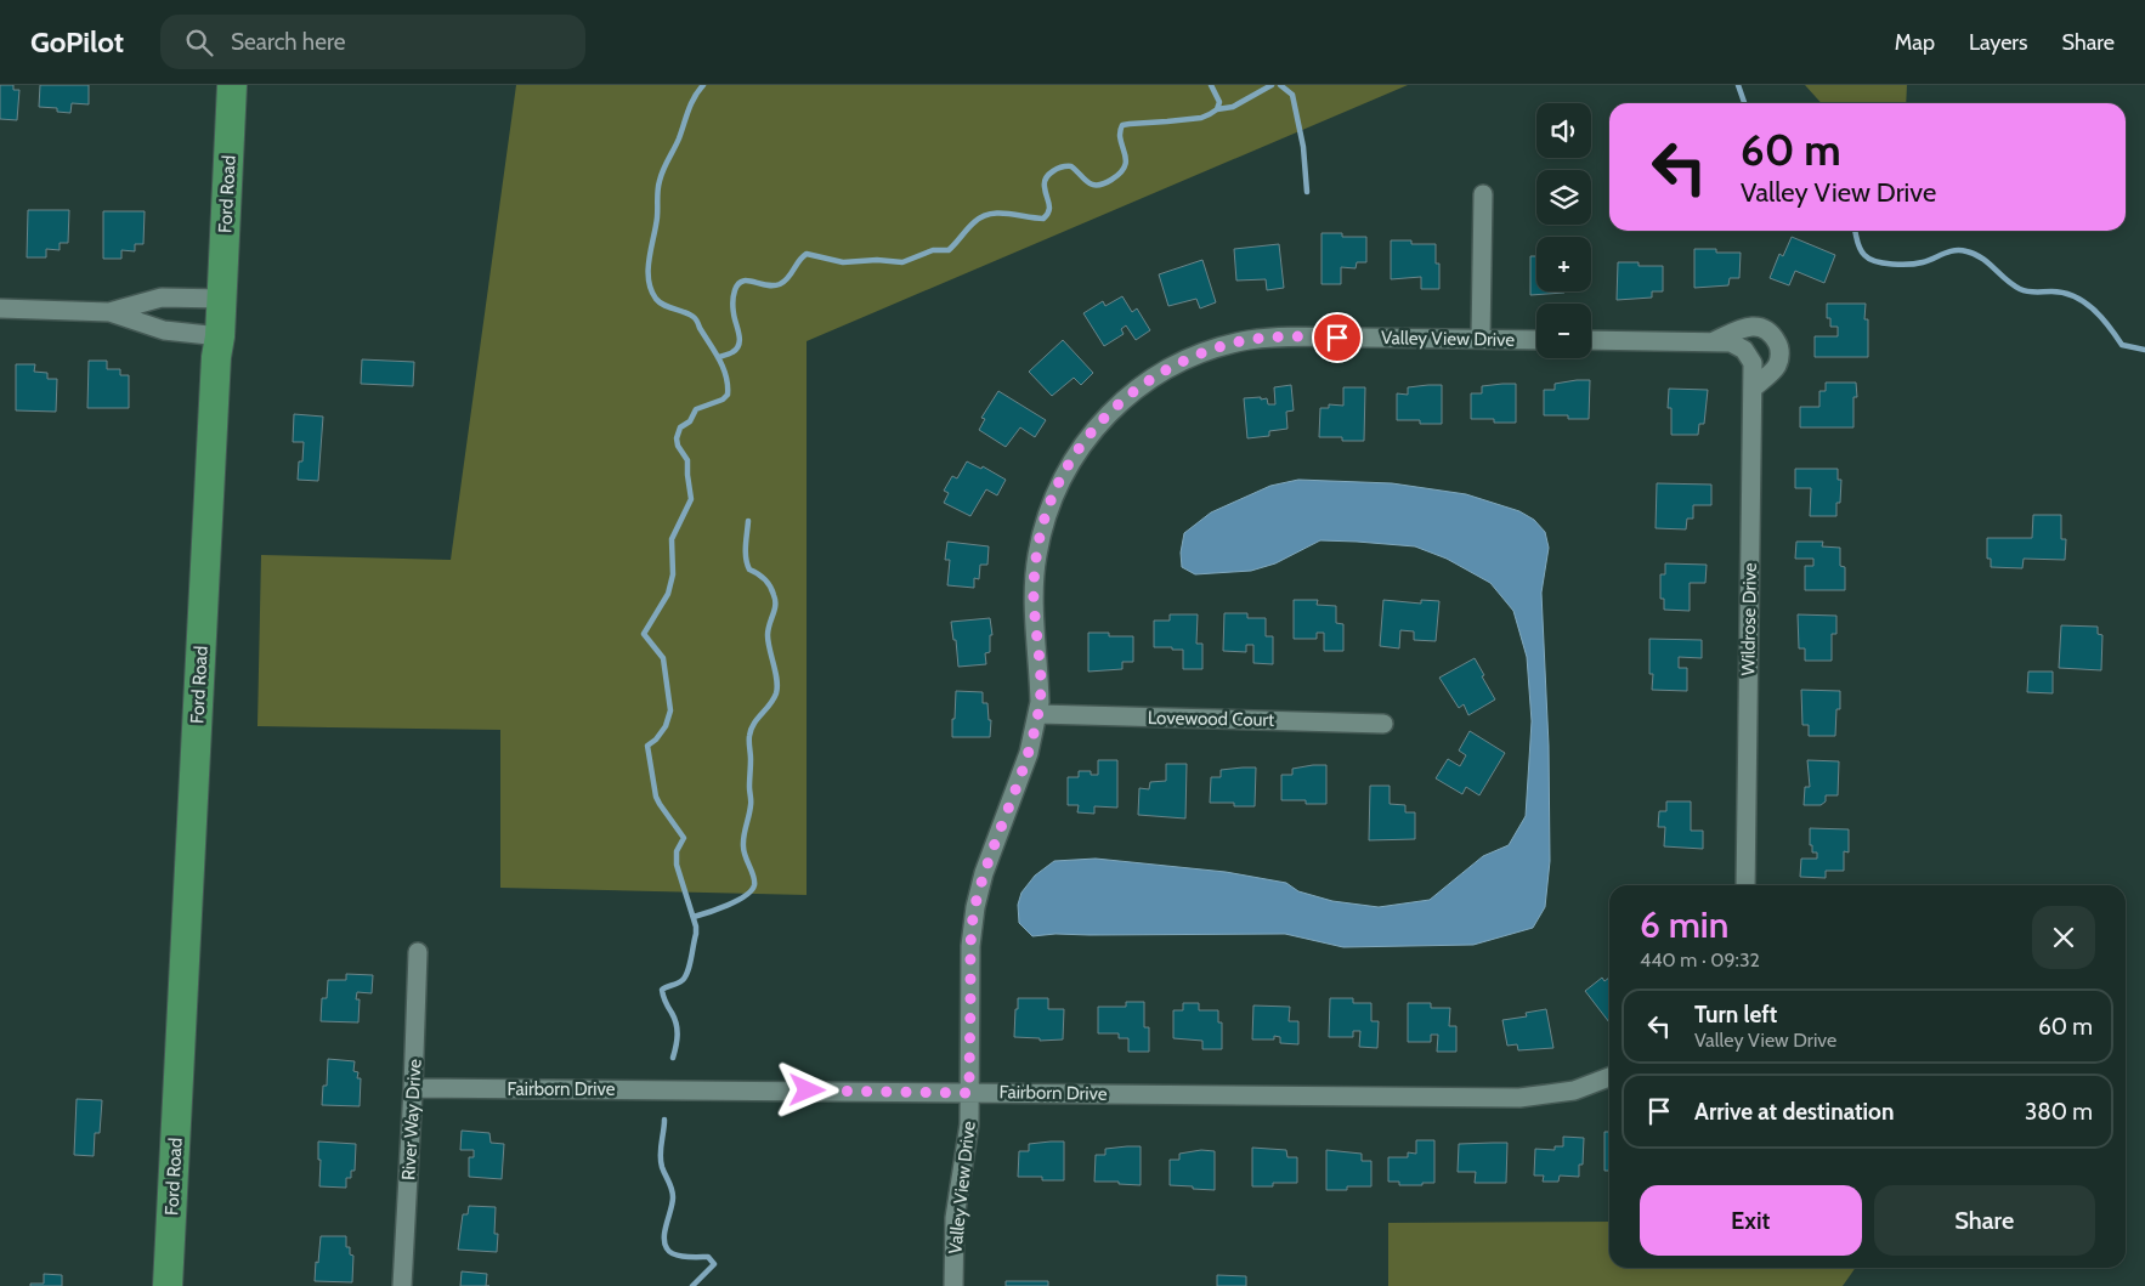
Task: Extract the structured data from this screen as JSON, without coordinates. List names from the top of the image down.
{
  "streets": {
    "main road": ["Ford Road"],
    "street": [
      "Valley View Drive",
      "Wildrose Drive",
      "Lovewood Court",
      "Fairborn Drive",
      "River Way Drive"
    ]
  },
  "crossings": [
    ["Valley View Drive", "Lovewood Court"],
    ["Valley View Drive", "Fairborn Drive"],
    ["Fairborn Drive", "River Way Drive"]
  ],
  "page": {
    "header": "GoPilot",
    "search": "Search here",
    "nav": ["Map", "Layers", "Share"],
    "map_buttons": ["+", "−"],
    "turn": ["60 m", "Valley View Drive"],
    "heading": ["6 min", "440 m · 09:32"],
    "list": [
      {
        "name": "Turn left",
        "note": "Valley View Drive",
        "value": "60 m"
      },
      {
        "name": "Arrive at destination",
        "value": "380 m"
      }
    ],
    "buttons": ["Exit", "Share"]
  }
}
